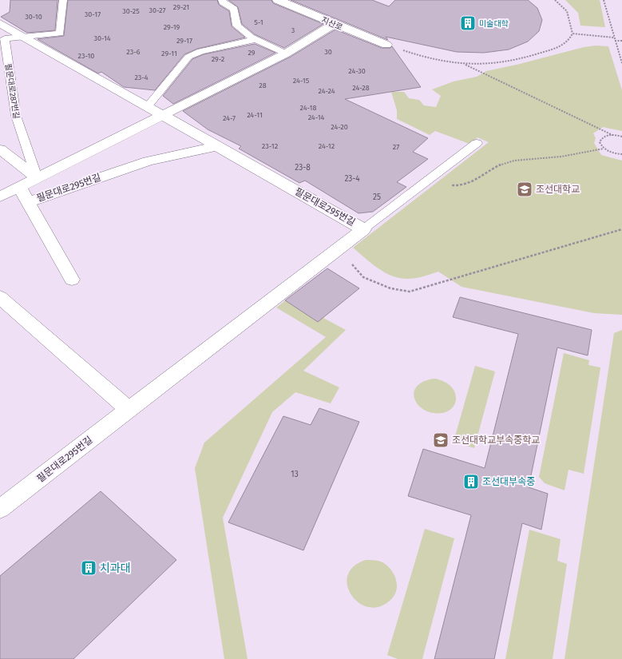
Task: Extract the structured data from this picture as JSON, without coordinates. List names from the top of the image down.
{
  "streets": {
    "street": ["지산로", "필문대로295번길"],
    "lane": ["필문대로287번길"]
  },
  "places": {
    "building": ["미술대학", "조선대부속중", "치과대"],
    "school or university": ["조선대학교", "조선대학교부속중학교"]
  },
  "house_numbers": [
    "29-21",
    "30-27",
    "30-25",
    "30-17",
    "30-10",
    "5-1",
    "29-19",
    "3",
    "30-14",
    "29-17",
    "23-6",
    "30",
    "29",
    "29-11",
    "23-10",
    "29-2",
    "24-30",
    "23-4",
    "24-15",
    "28",
    "24-28",
    "24-24",
    "24-18",
    "24-11",
    "24-14",
    "24-7",
    "24-20",
    "23-12",
    "24-12",
    "27",
    "23-8",
    "23-4",
    "25",
    "13"
  ]
}
